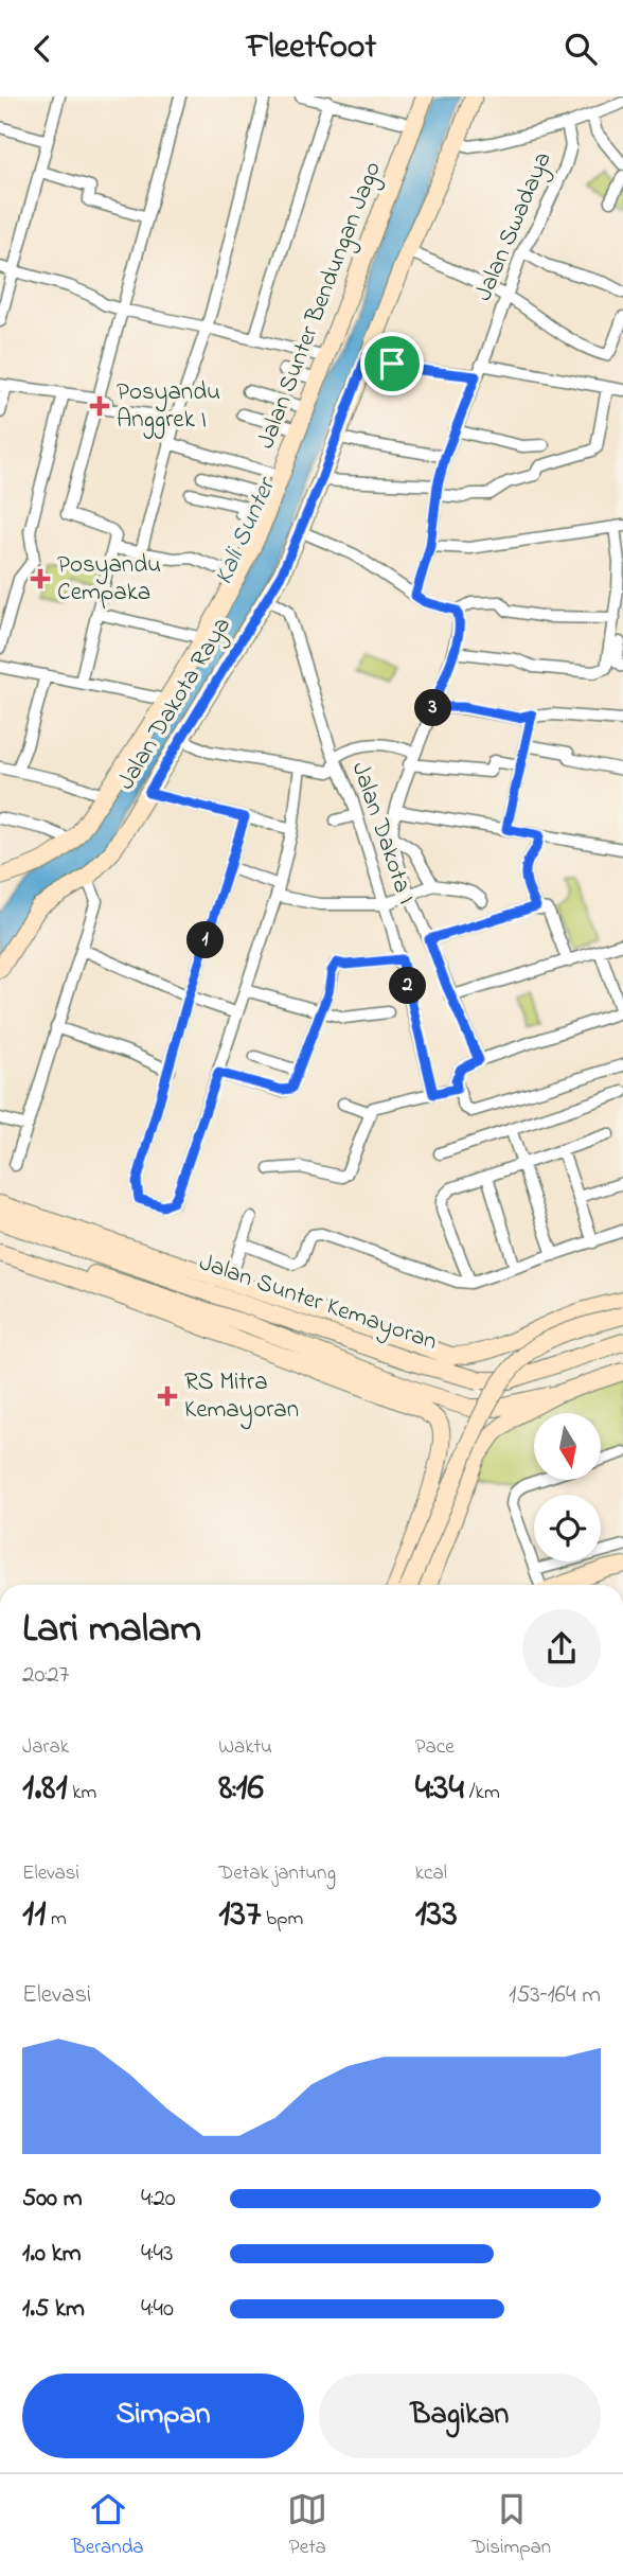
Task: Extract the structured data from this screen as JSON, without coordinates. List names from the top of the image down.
{
  "streets": {
    "street": [
      "Jalan Swadaya",
      "Jalan Sunter Bendungan Jago",
      "Jalan Dakota Raya",
      "Jalan Dakota I",
      "Jalan Sunter Kemayoran"
    ]
  },
  "crossings": [
    ["Jalan Dakota Raya", "Jalan Dakota I"]
  ],
  "water": ["Kali Sunter"],
  "places": {
    "health": ["Posyandu Anggrek I", "Posyandu Cempaka", "RS Mitra Kemayoran"]
  },
  "north": "bottom",
  "page": {
    "header": "Fleetfoot",
    "pins": ["3", "1", "2"],
    "heading": ["Lari malam", "20:27"],
    "stats": [
      ["Jarak", "1.81 km"],
      ["Waktu", "8:16"],
      ["Pace", "4:34 /km"],
      ["Elevasi", "11 m"],
      ["Detak jantung", "137 bpm"],
      ["kcal", "133"]
    ],
    "chart": ["Elevasi", "153–164 m"],
    "list": [
      {
        "name": "500 m",
        "note": "4:20"
      },
      {
        "name": "1.0 km",
        "note": "4:43"
      },
      {
        "name": "1.5 km",
        "note": "4:40"
      }
    ],
    "buttons": ["Simpan", "Bagikan"],
    "tabs": ["Beranda", "Peta", "Disimpan"]
  }
}
